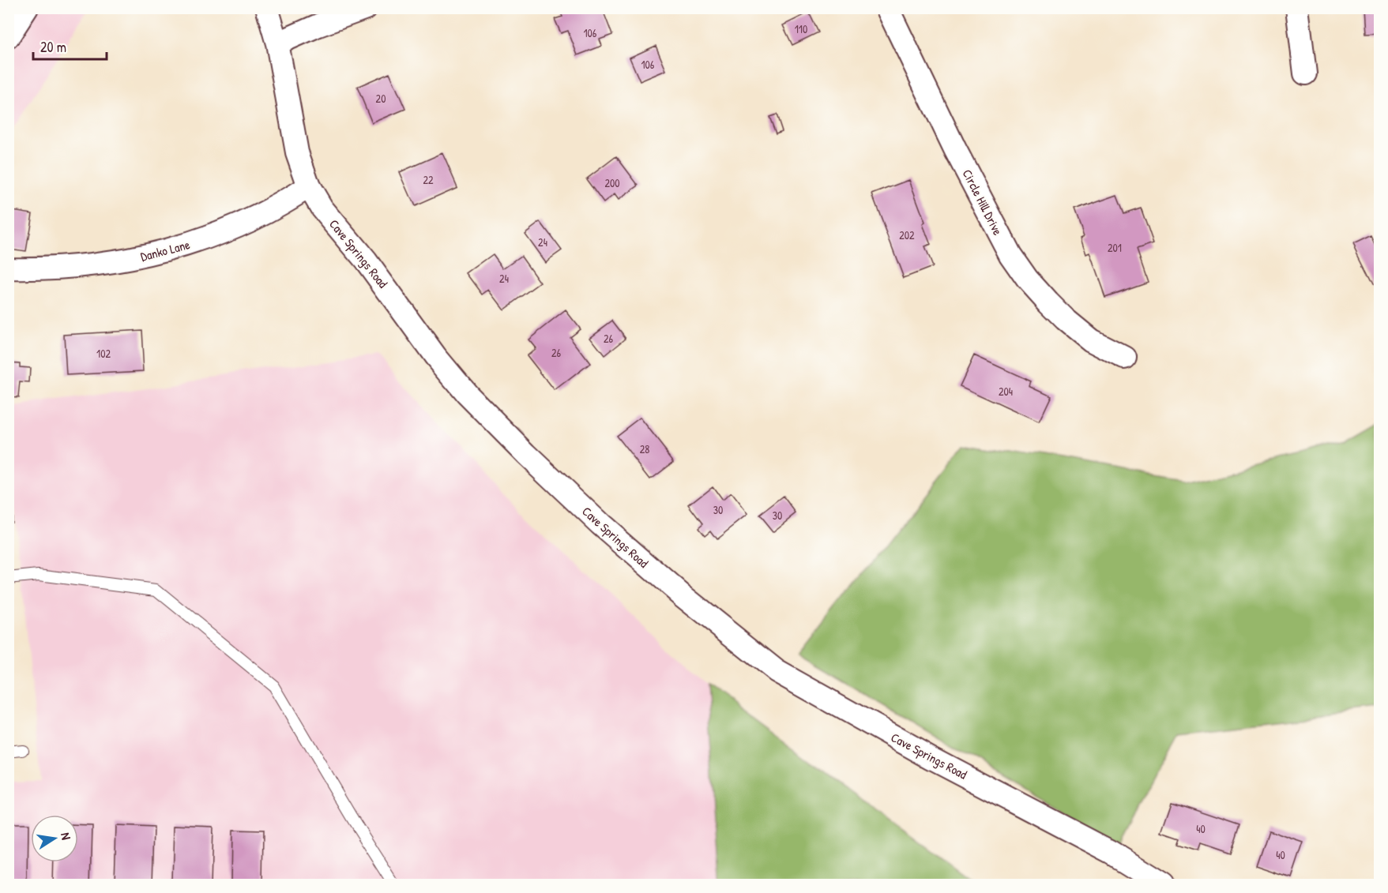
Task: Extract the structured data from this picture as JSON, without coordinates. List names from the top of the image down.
{
  "streets": {
    "street": ["Circle Hill Drive", "Danko Lane", "Cave Springs Road"]
  },
  "crossings": [
    ["Danko Lane", "Cave Springs Road"]
  ],
  "house_numbers": [
    "110",
    "106",
    "106",
    "20",
    "22",
    "200",
    "202",
    "24",
    "201",
    "24",
    "26",
    "26",
    "102",
    "204",
    "28",
    "30",
    "30",
    "40",
    "40"
  ],
  "scale_bar": "20 m",
  "north": "right"
}
